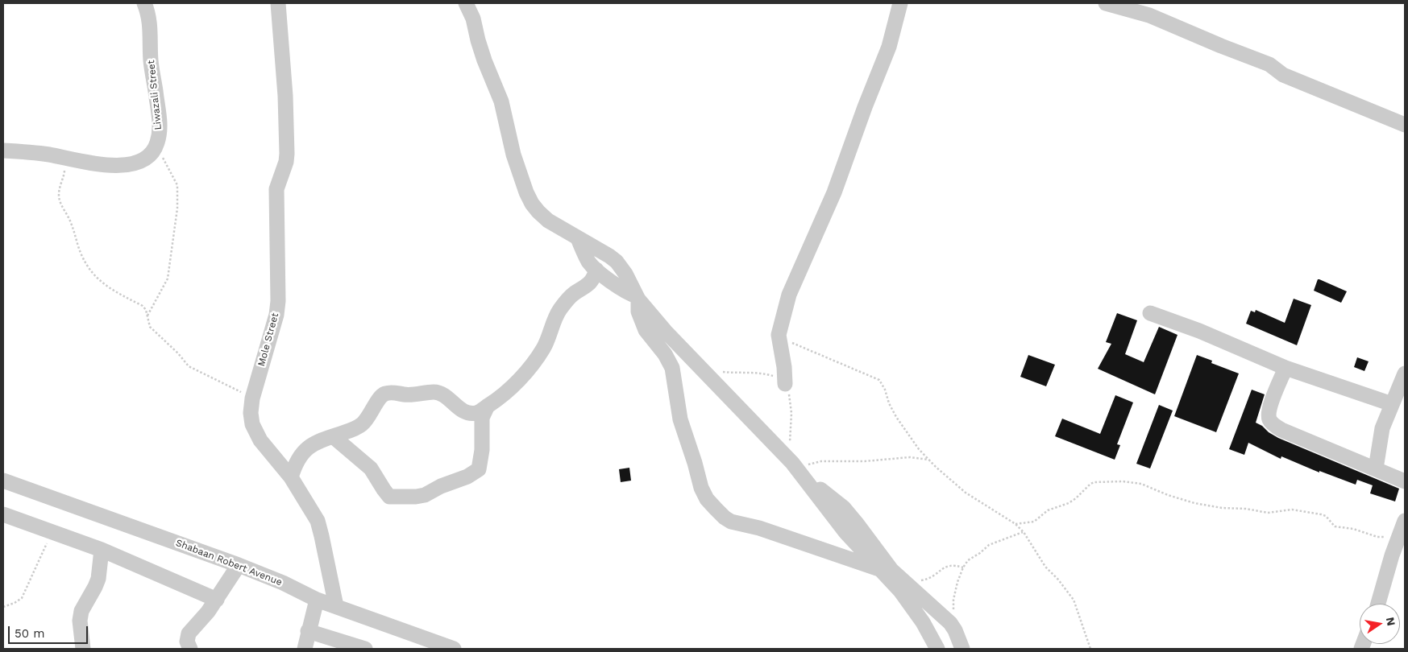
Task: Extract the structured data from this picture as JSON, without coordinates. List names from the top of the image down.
{
  "streets": {
    "street": ["Liwazali Street", "Mole Street", "Shabaan Robert Avenue"]
  },
  "crossings": [
    ["Mole Street", "Shabaan Robert Avenue"]
  ],
  "scale_bar": "50 m",
  "north": "right"
}
